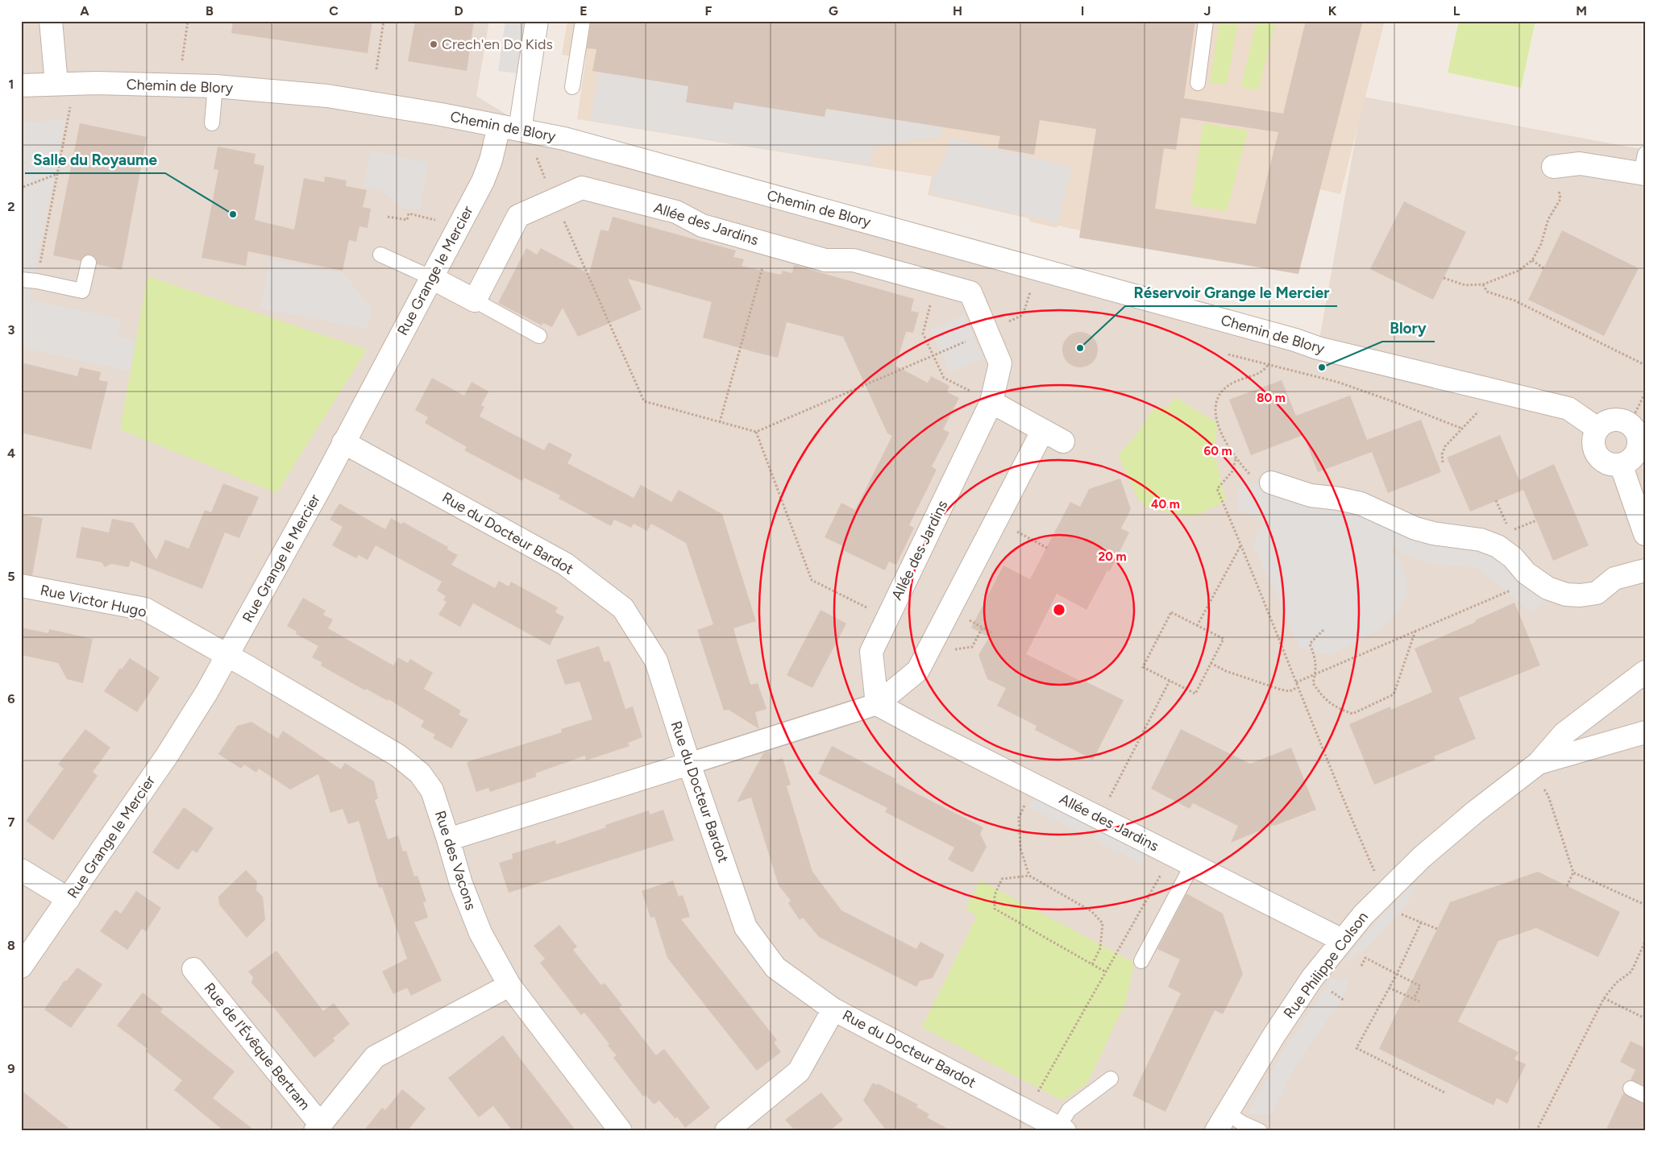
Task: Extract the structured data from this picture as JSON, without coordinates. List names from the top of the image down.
{
  "streets": {
    "street": [
      "Chemin de Blory",
      "Allée des Jardins",
      "Rue Grange le Mercier",
      "Rue du Docteur Bardot",
      "Rue Victor Hugo",
      "Rue des Vacons",
      "Rue Philippe Colson",
      "Rue de l'Évêque Bertram"
    ]
  },
  "crossings": [
    ["Chemin de Blory", "Rue Grange le Mercier"],
    ["Allée des Jardins", "Rue Philippe Colson"],
    ["Rue Grange le Mercier", "Rue du Docteur Bardot"],
    ["Rue Grange le Mercier", "Rue Victor Hugo"],
    ["Rue Grange le Mercier", "Rue des Vacons"],
    ["Rue Victor Hugo", "Rue des Vacons"],
    ["Rue des Vacons", "Rue de l'Évêque Bertram"]
  ],
  "places": [
    "Crech'en Do Kids",
    "Salle du Royaume",
    "Réservoir Grange le Mercier",
    "Blory"
  ],
  "grid": {
    "columns": [
      "A",
      "B",
      "C",
      "D",
      "E",
      "F",
      "G",
      "H",
      "I",
      "J",
      "K",
      "L",
      "M"
    ],
    "rows": [
      "1",
      "2",
      "3",
      "4",
      "5",
      "6",
      "7",
      "8",
      "9"
    ]
  },
  "rings": [
    "80 m",
    "60 m",
    "40 m",
    "20 m"
  ]
}
